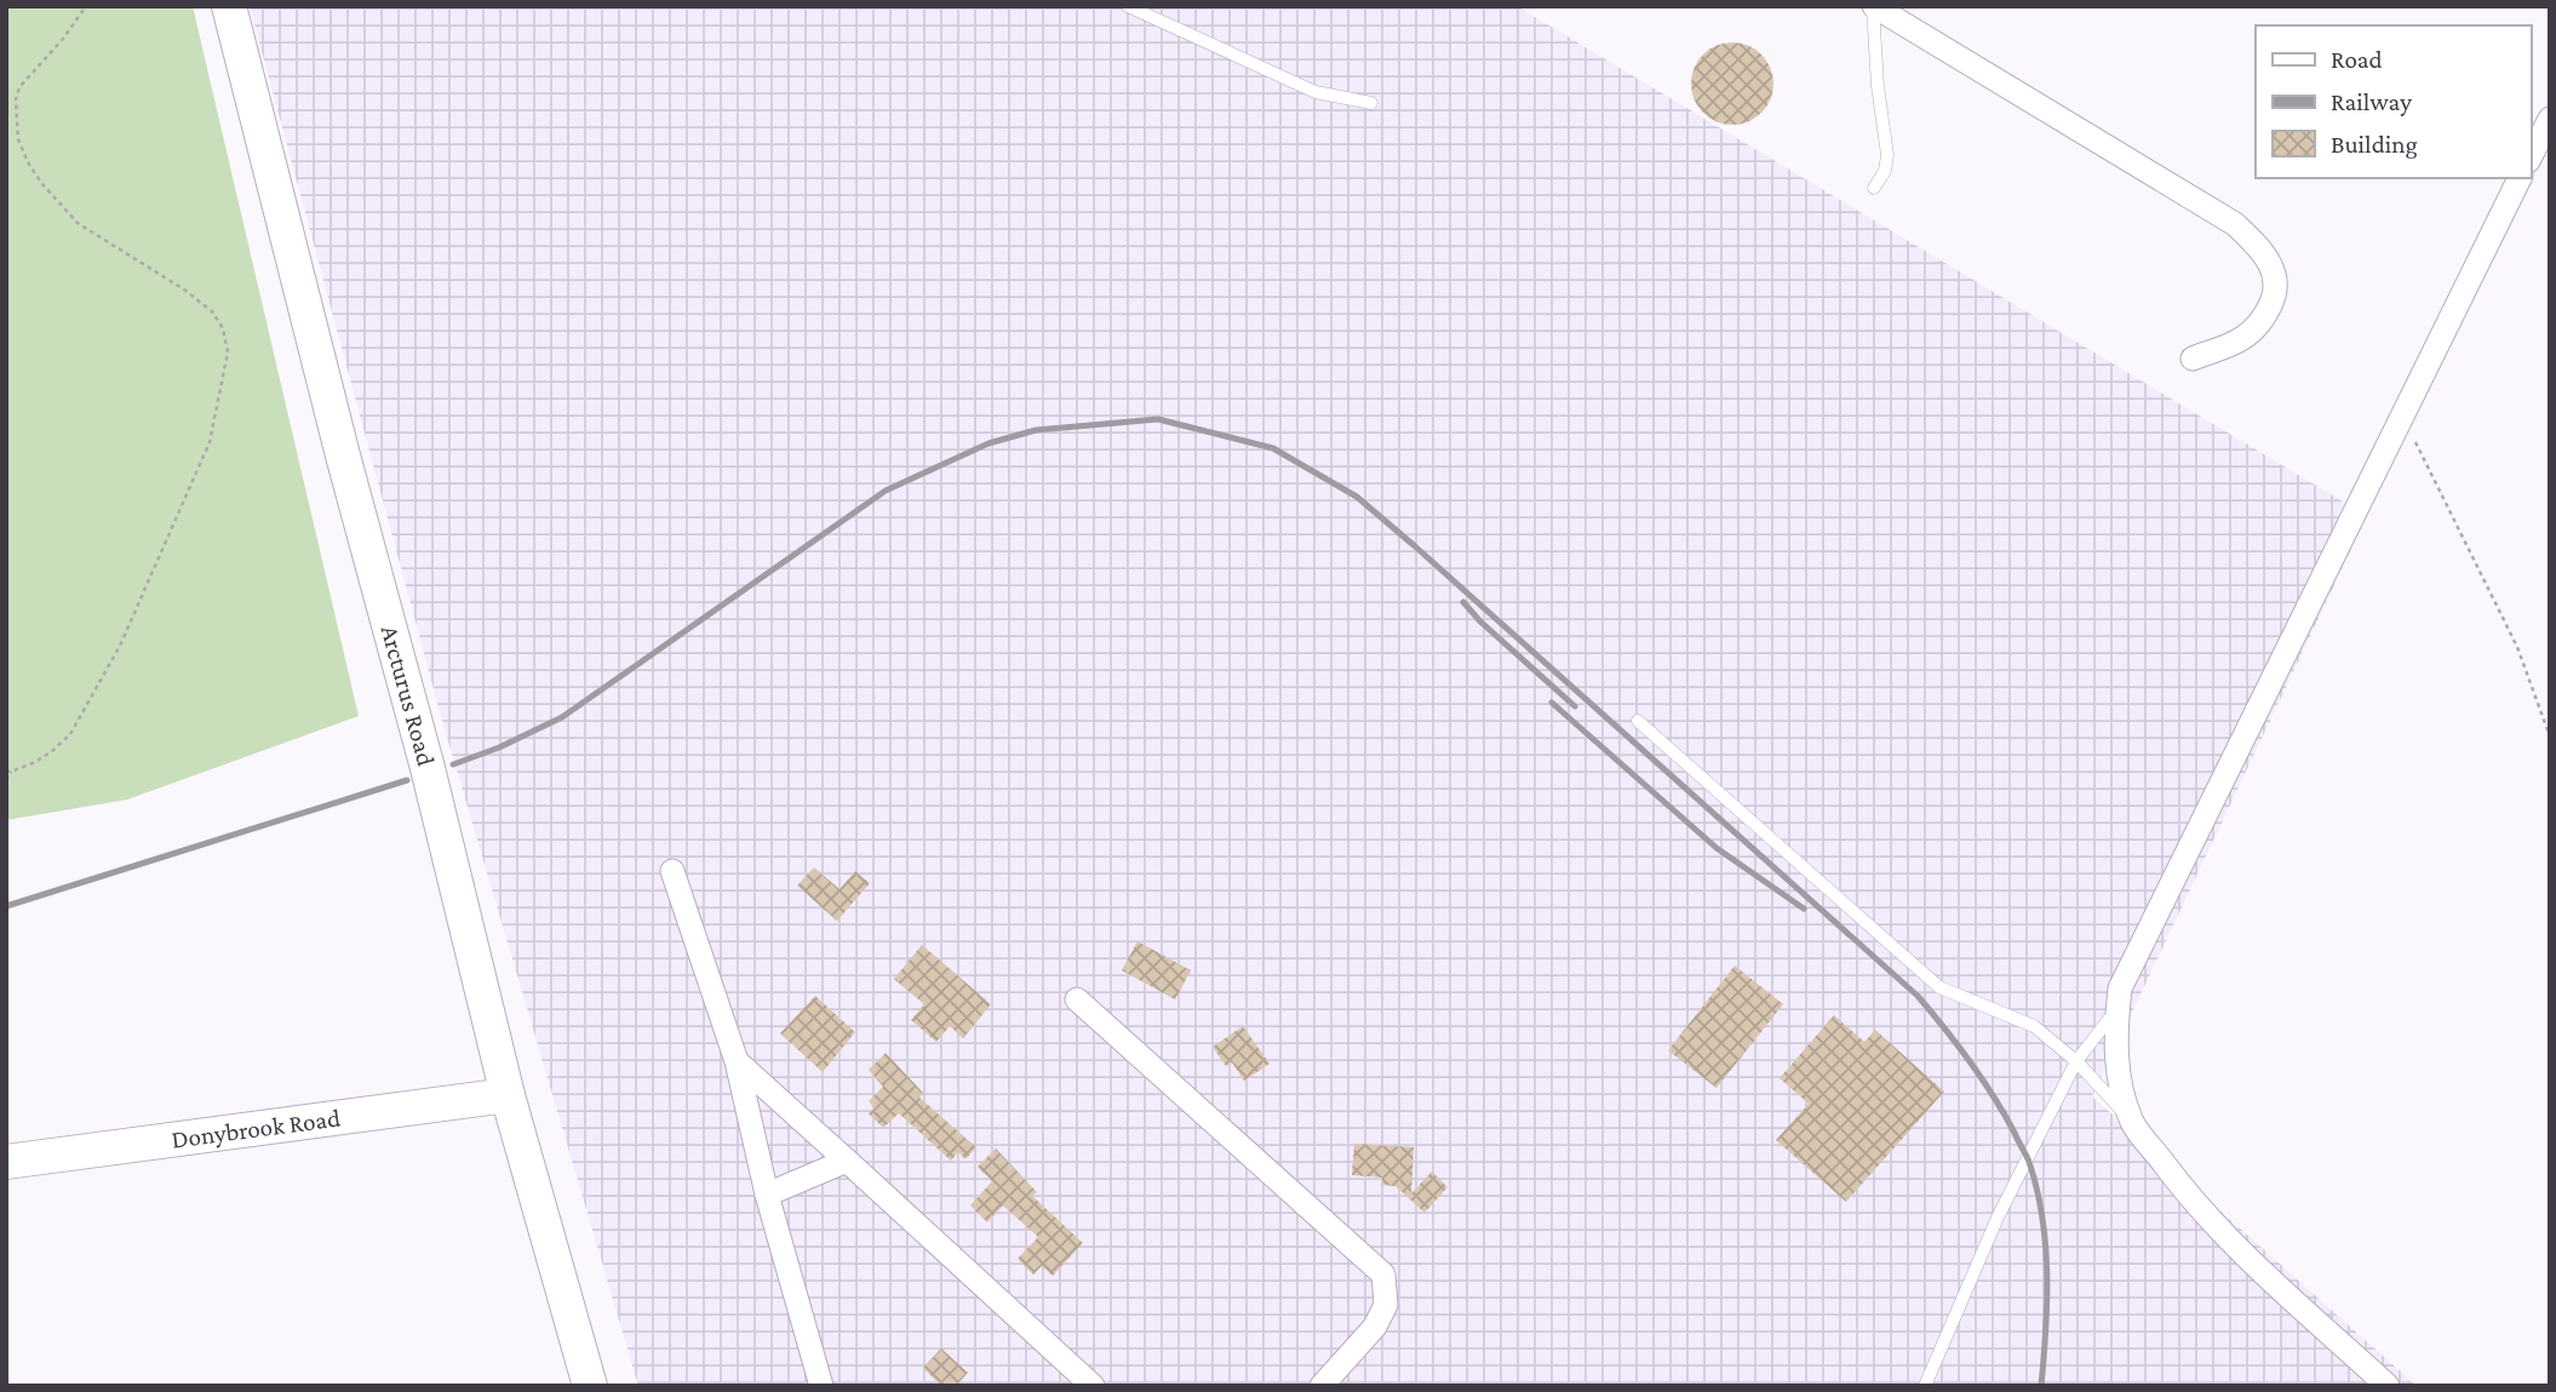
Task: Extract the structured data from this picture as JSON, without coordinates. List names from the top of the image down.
{
  "streets": {
    "main road": ["Arcturus Road", "Donybrook Road"]
  },
  "crossings": [
    ["Arcturus Road", "Donybrook Road"]
  ],
  "legend": ["Road", "Railway", "Building"]
}
